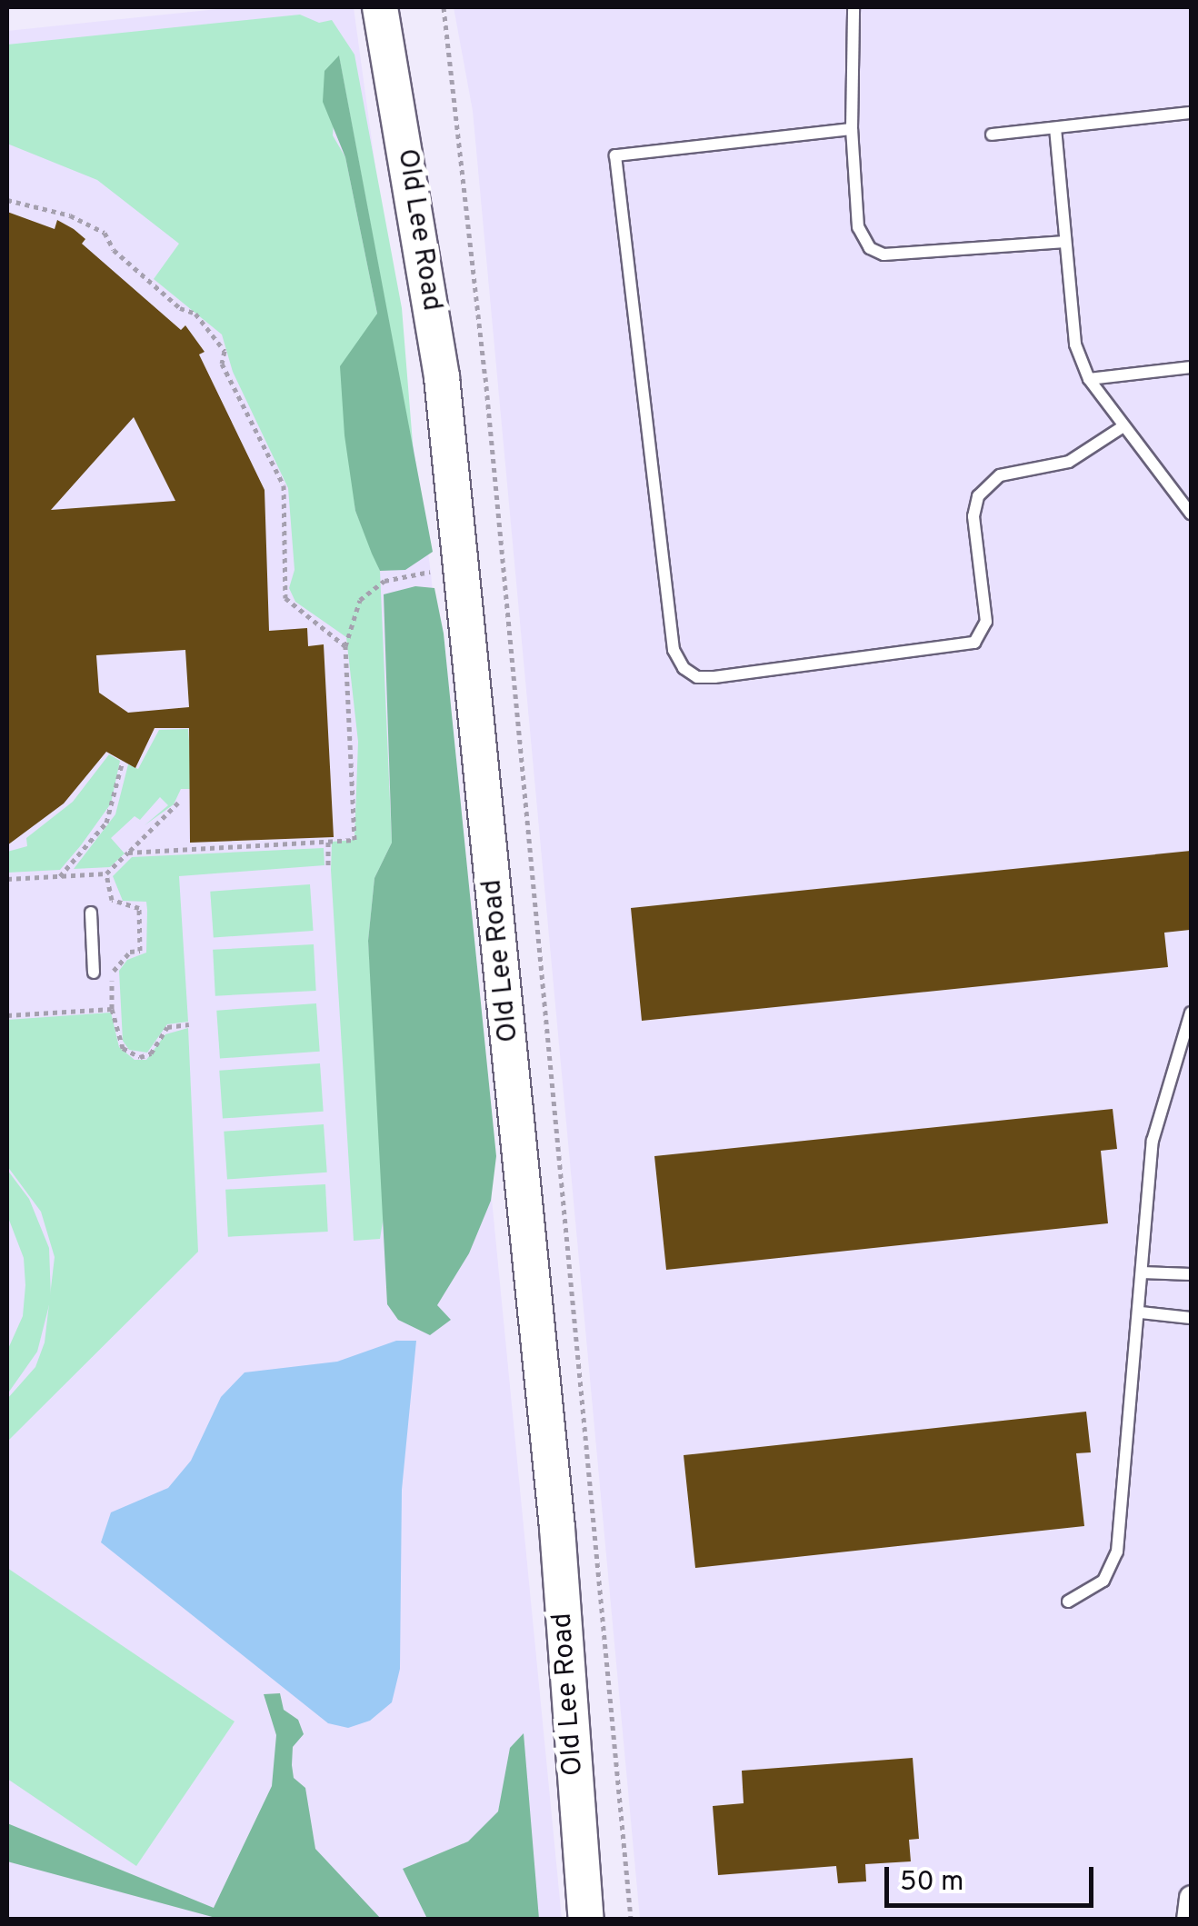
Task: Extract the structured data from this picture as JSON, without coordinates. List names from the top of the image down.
{
  "streets": {
    "street": ["Old Lee Road"]
  },
  "scale_bar": "50 m"
}
